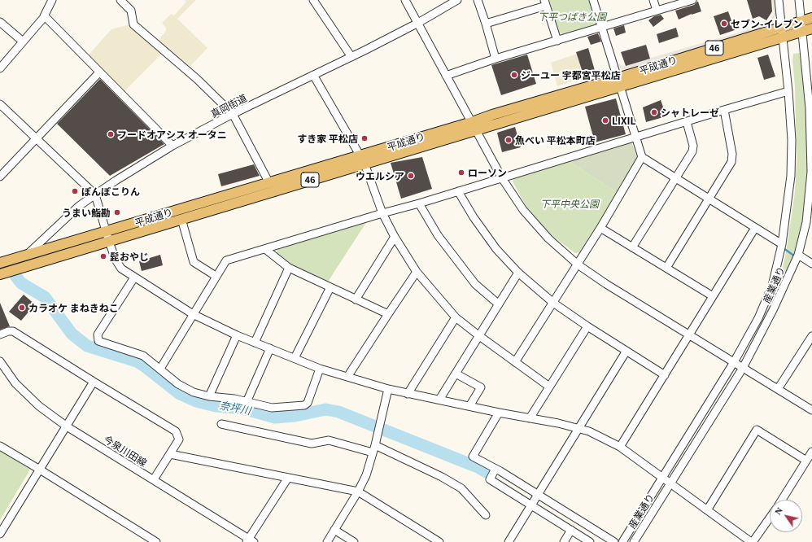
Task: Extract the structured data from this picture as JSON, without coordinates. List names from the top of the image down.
{
  "streets": {
    "main road": ["46", "平成通り"],
    "street": ["真岡街道", "産業通り", "今泉川田線"]
  },
  "crossings": [
    ["平成通り", "真岡街道"],
    ["平成通り", "産業通り"]
  ],
  "water": ["奈坪川"],
  "parks": ["下平つばき公園", "下平中央公園"],
  "places": [
    "セブン-イレブン",
    "ジーユー 宇都宮平松店",
    "シャトレーゼ",
    "LIXIL",
    "フードオアシス オータニ",
    "すき家 平松店",
    "魚べい 平松本町店",
    "ローソン",
    "ウエルシア",
    "ぽんぽこりん",
    "うまい鮨勘",
    "髭おやじ",
    "カラオケ まねきねこ"
  ],
  "north": "top left"
}
